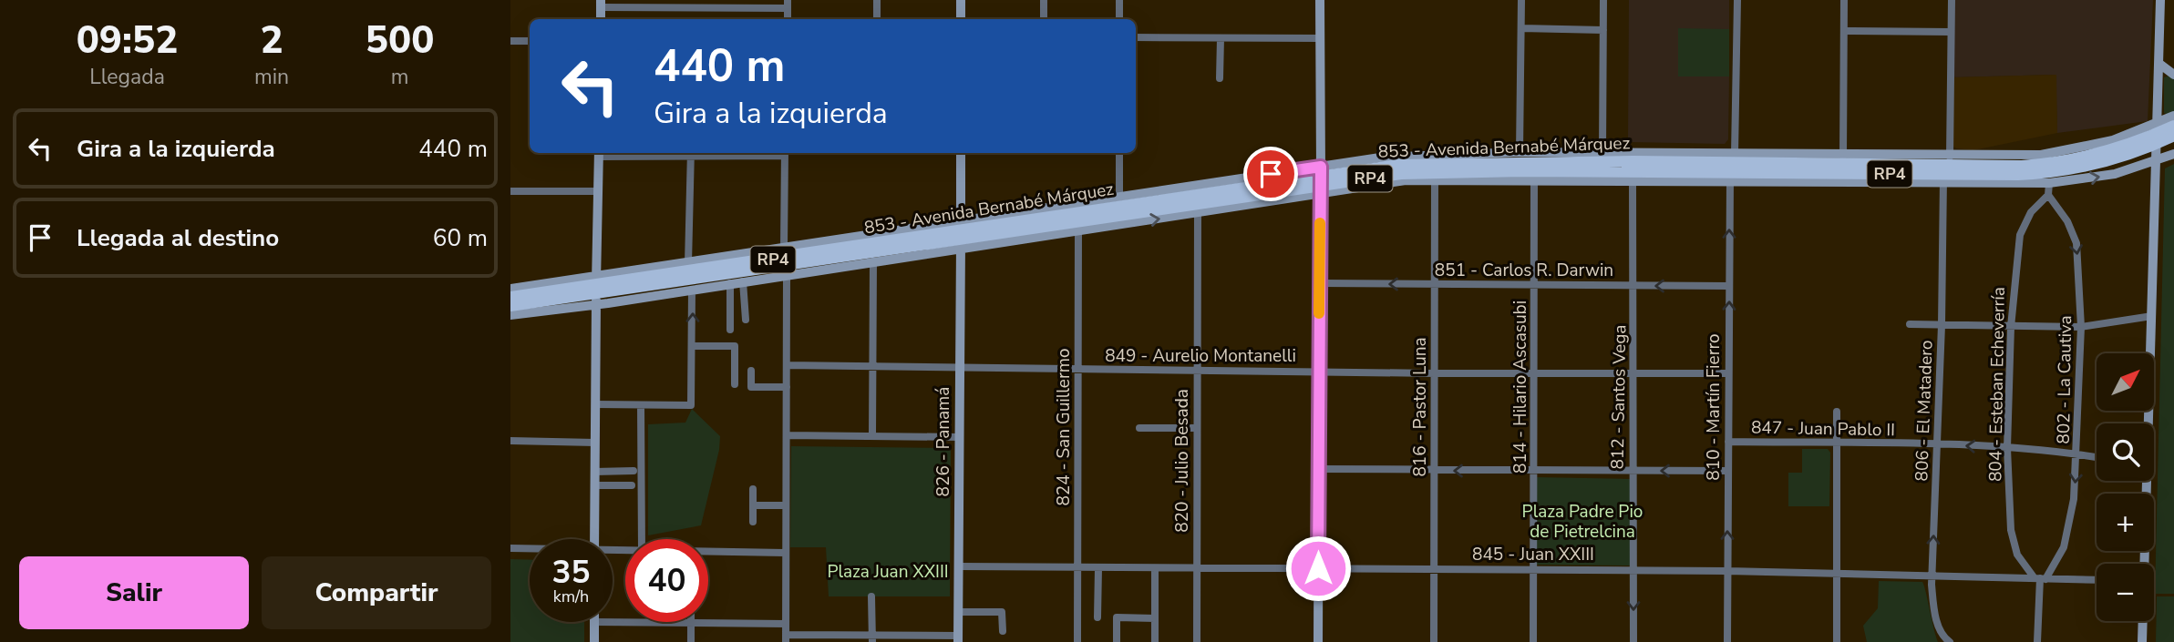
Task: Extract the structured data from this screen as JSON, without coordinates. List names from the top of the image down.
{
  "streets": {
    "main road": ["853 - Avenida Bernabé Márquez", "RP4"],
    "street": [
      "851 - Carlos R. Darwin",
      "849 - Aurelio Montanelli",
      "802 - La Cautiva",
      "804 - Esteban Echeverría",
      "814 - Hilario Ascasubi",
      "812 - Santos Vega",
      "816 - Pastor Luna",
      "810 - Martín Fierro",
      "806 - El Matadero",
      "824 - San Guillermo",
      "847 - Juan Pablo II",
      "826 - Panamá",
      "820 - Julio Besada",
      "845 - Juan XXIII"
    ]
  },
  "crossings": [
    ["853 - Avenida Bernabé Márquez", "RP4"],
    ["853 - Avenida Bernabé Márquez", "814 - Hilario Ascasubi"],
    ["853 - Avenida Bernabé Márquez", "812 - Santos Vega"],
    ["853 - Avenida Bernabé Márquez", "816 - Pastor Luna"],
    ["853 - Avenida Bernabé Márquez", "810 - Martín Fierro"],
    ["853 - Avenida Bernabé Márquez", "806 - El Matadero"],
    ["853 - Avenida Bernabé Márquez", "824 - San Guillermo"],
    ["853 - Avenida Bernabé Márquez", "826 - Panamá"],
    ["853 - Avenida Bernabé Márquez", "820 - Julio Besada"],
    ["851 - Carlos R. Darwin", "814 - Hilario Ascasubi"],
    ["851 - Carlos R. Darwin", "812 - Santos Vega"],
    ["851 - Carlos R. Darwin", "816 - Pastor Luna"],
    ["851 - Carlos R. Darwin", "810 - Martín Fierro"],
    ["849 - Aurelio Montanelli", "814 - Hilario Ascasubi"],
    ["849 - Aurelio Montanelli", "812 - Santos Vega"],
    ["849 - Aurelio Montanelli", "816 - Pastor Luna"],
    ["849 - Aurelio Montanelli", "810 - Martín Fierro"],
    ["849 - Aurelio Montanelli", "824 - San Guillermo"],
    ["849 - Aurelio Montanelli", "826 - Panamá"],
    ["849 - Aurelio Montanelli", "820 - Julio Besada"],
    ["802 - La Cautiva", "804 - Esteban Echeverría"],
    ["802 - La Cautiva", "847 - Juan Pablo II"],
    ["802 - La Cautiva", "845 - Juan XXIII"],
    ["804 - Esteban Echeverría", "847 - Juan Pablo II"],
    ["804 - Esteban Echeverría", "845 - Juan XXIII"],
    ["814 - Hilario Ascasubi", "845 - Juan XXIII"],
    ["812 - Santos Vega", "845 - Juan XXIII"],
    ["816 - Pastor Luna", "845 - Juan XXIII"],
    ["810 - Martín Fierro", "847 - Juan Pablo II"],
    ["810 - Martín Fierro", "845 - Juan XXIII"],
    ["806 - El Matadero", "847 - Juan Pablo II"],
    ["806 - El Matadero", "845 - Juan XXIII"],
    ["824 - San Guillermo", "845 - Juan XXIII"],
    ["826 - Panamá", "845 - Juan XXIII"],
    ["820 - Julio Besada", "845 - Juan XXIII"]
  ],
  "one_way": ["851 - Carlos R. Darwin", "802 - La Cautiva", "810 - Martín Fierro"],
  "parks": ["Plaza Padre Pio de Pietrelcina", "Plaza Juan XXIII"],
  "north": "top right",
  "page": {
    "eta": [
      "09:52",
      "Llegada",
      "2",
      "min",
      "500",
      "m"
    ],
    "turn": ["440 m", "Gira a la izquierda"],
    "list": [
      {
        "name": "Gira a la izquierda",
        "value": "440 m"
      },
      {
        "name": "Llegada al destino",
        "value": "60 m"
      }
    ],
    "map_buttons": ["+", "−"],
    "speed": "35 km/h",
    "limit": "40",
    "buttons": ["Salir", "Compartir"]
  }
}
